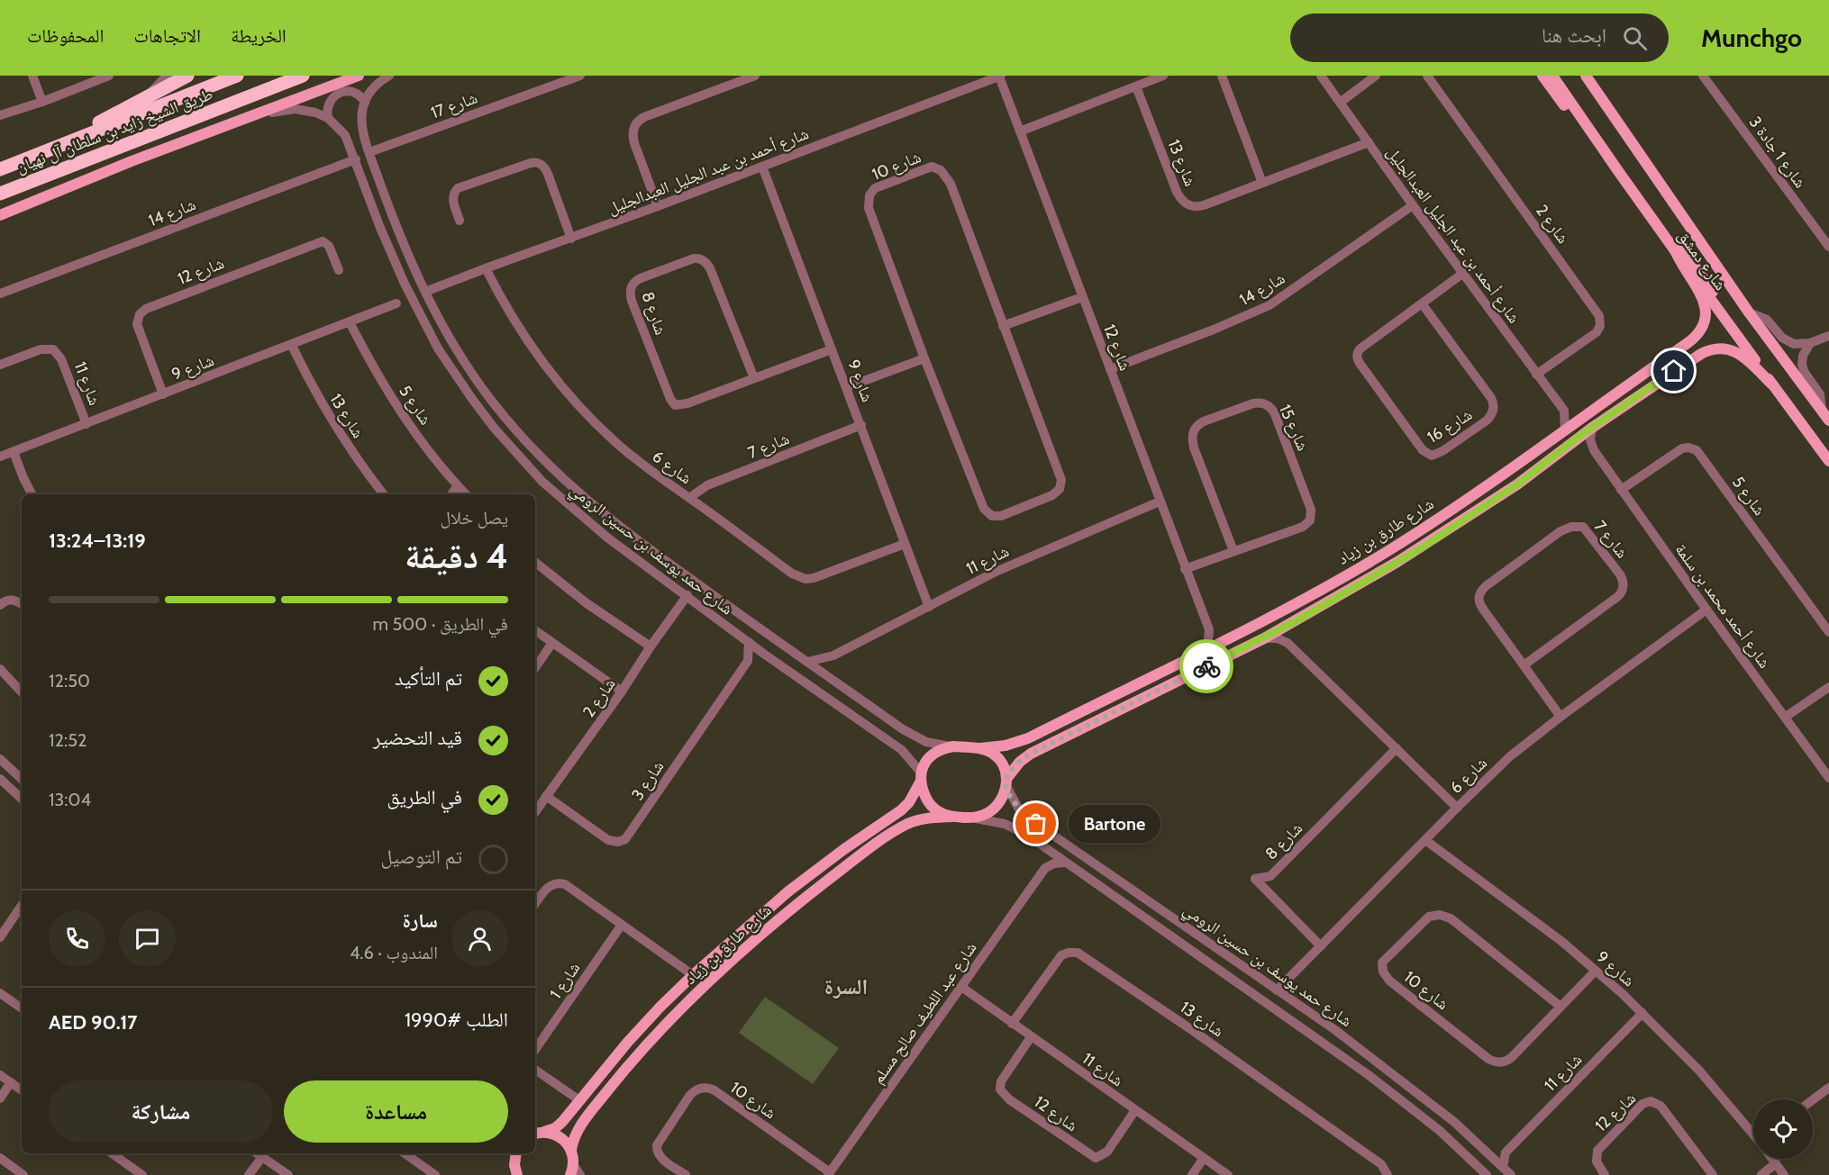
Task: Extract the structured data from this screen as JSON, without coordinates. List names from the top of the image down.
{
  "streets": {
    "highway": ["طريق الشيخ زايد بن سلطان آل نهيان"],
    "main road": ["شارع دمشق", "شارع طارق بن زياد"],
    "street": [
      "شارع 17",
      "شارع 1 جادة 3",
      "شارع 13",
      "شارع 10",
      "شارع أحمد بن عبد الجليل العبدالجليل",
      "شارع 14",
      "شارع 2",
      "شارع 12",
      "شارع 8",
      "شارع 9",
      "شارع 11",
      "شارع 5",
      "شارع 16",
      "شارع 15",
      "شارع 7",
      "شارع 6",
      "شارع حمد يوسف بن حسين الرومي",
      "شارع أحمد محمد بن سلمة",
      "شارع 3",
      "شارع 1",
      "شارع عبد اللطيف صالح مسلم"
    ]
  },
  "crossings": [
    ["شارع 17", "شارع حمد يوسف بن حسين الرومي"],
    ["شارع 13", "شارع أحمد بن عبد الجليل العبدالجليل"],
    ["شارع 13", "شارع 9"],
    ["شارع 13", "شارع 11"],
    ["شارع 10", "شارع 9"],
    ["شارع 10", "شارع عبد اللطيف صالح مسلم"],
    ["شارع أحمد بن عبد الجليل العبدالجليل", "شارع 14"],
    ["شارع أحمد بن عبد الجليل العبدالجليل", "شارع 2"],
    ["شارع أحمد بن عبد الجليل العبدالجليل", "شارع 12"],
    ["شارع أحمد بن عبد الجليل العبدالجليل", "شارع 9"],
    ["شارع أحمد بن عبد الجليل العبدالجليل", "شارع 16"],
    ["شارع أحمد بن عبد الجليل العبدالجليل", "شارع 6"],
    ["شارع أحمد بن عبد الجليل العبدالجليل", "شارع حمد يوسف بن حسين الرومي"],
    ["شارع 14", "شارع 12"],
    ["شارع 14", "شارع حمد يوسف بن حسين الرومي"],
    ["شارع 2", "شارع حمد يوسف بن حسين الرومي"],
    ["شارع 2", "شارع 3"],
    ["شارع دمشق", "شارع طارق بن زياد"],
    ["شارع 12", "شارع 9"],
    ["شارع 12", "شارع 11"],
    ["شارع 12", "شارع 15"],
    ["شارع 8", "شارع 9"],
    ["شارع 8", "شارع 6"],
    ["شارع 9", "شارع 11"],
    ["شارع 9", "شارع 5"],
    ["شارع 9", "شارع 7"],
    ["شارع 9", "شارع 6"],
    ["شارع 11", "شارع حمد يوسف بن حسين الرومي"],
    ["شارع 11", "شارع عبد اللطيف صالح مسلم"],
    ["شارع 5", "شارع أحمد محمد بن سلمة"],
    ["شارع 7", "شارع 6"],
    ["شارع 6", "شارع حمد يوسف بن حسين الرومي"],
    ["شارع 6", "شارع أحمد محمد بن سلمة"],
    ["شارع طارق بن زياد", "شارع حمد يوسف بن حسين الرومي"]
  ],
  "districts": ["السرة"],
  "places": ["Bartone"],
  "page": {
    "header": "Munchgo",
    "search": "ابحث هنا",
    "nav": ["الخريطة", "الاتجاهات", "المحفوظات"],
    "heading": ["4 دقيقة", "يصل خلال", "13:19–13:24"],
    "panel": [
      "سارة",
      "المندوب · 4.6",
      "الطلب #1990",
      "AED 90.17"
    ],
    "bar": "في الطريق · 500 m",
    "list": [
      ["تم التأكيد", "12:50"],
      ["قيد التحضير", "12:52"],
      ["في الطريق", "13:04"],
      "تم التوصيل"
    ],
    "bubble": "Bartone",
    "buttons": ["مساعدة", "مشاركة"]
  }
}
